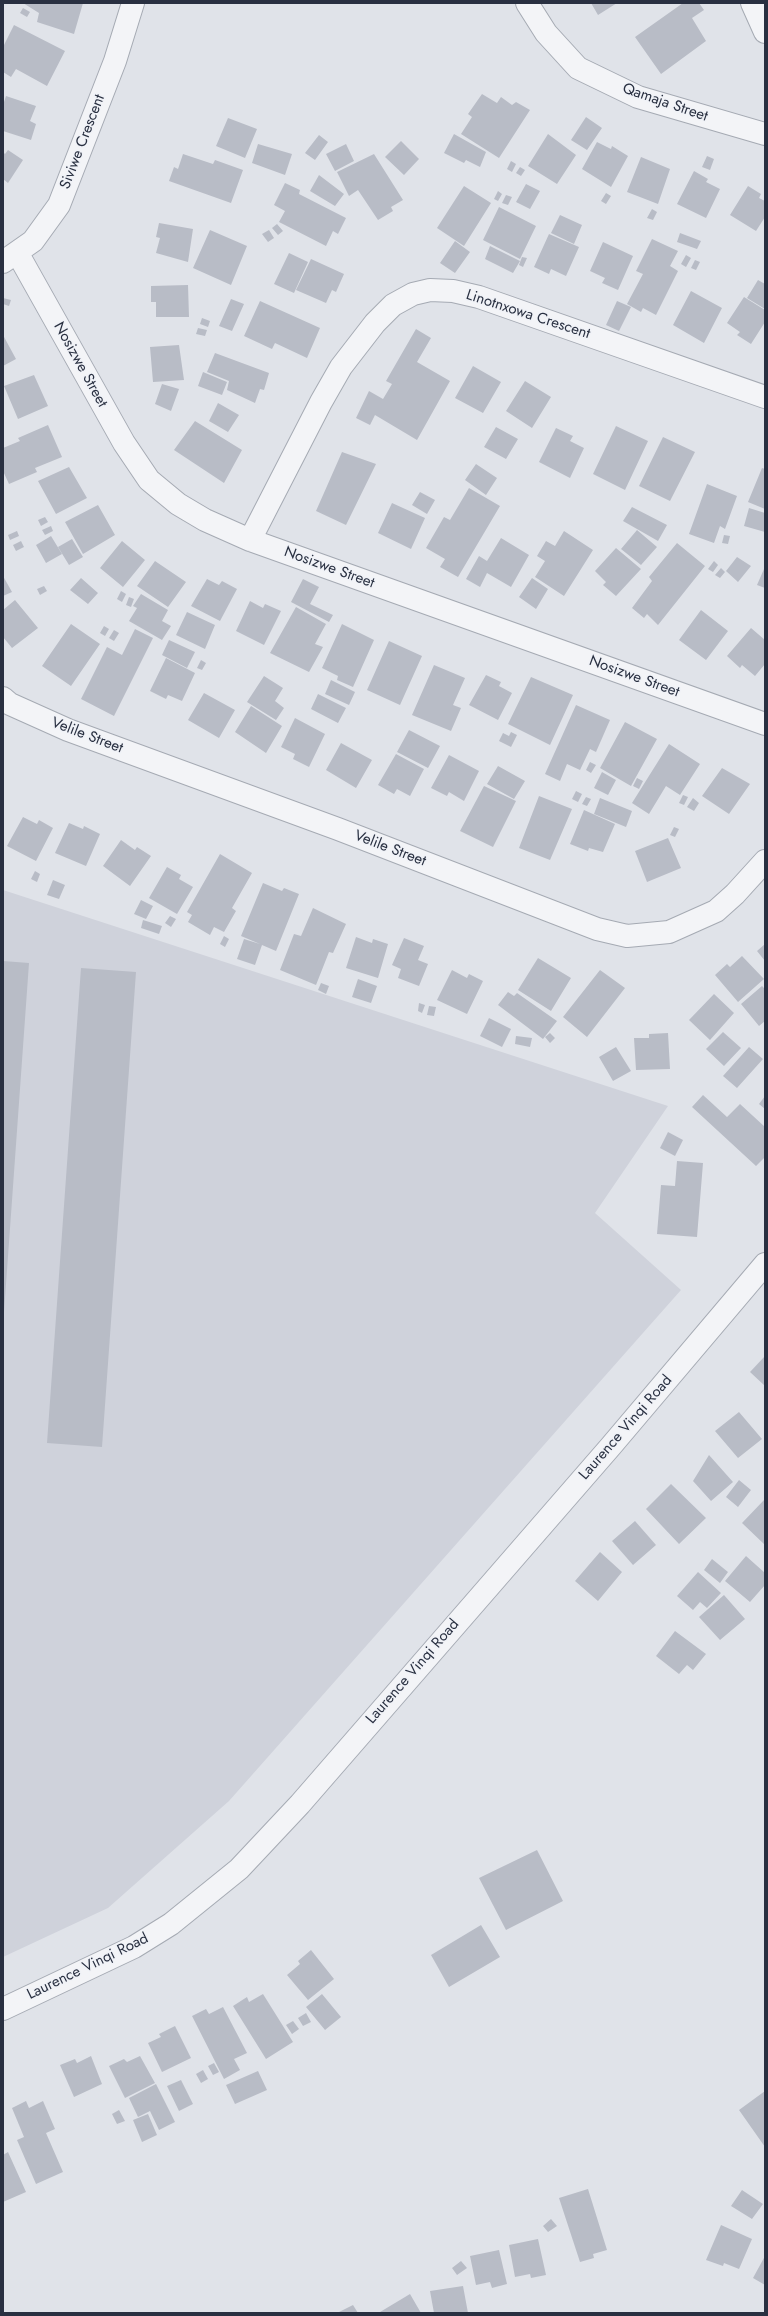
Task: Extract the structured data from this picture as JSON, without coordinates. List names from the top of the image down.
{
  "streets": {
    "street": [
      "Qamaja Street",
      "Siviwe Crescent",
      "Linotnxowa Crescent",
      "Nosizwe Street",
      "Velile Street",
      "Laurence Vinqi Road"
    ]
  },
  "crossings": [
    ["Siviwe Crescent", "Nosizwe Street"],
    ["Linotnxowa Crescent", "Nosizwe Street"]
  ]
}
